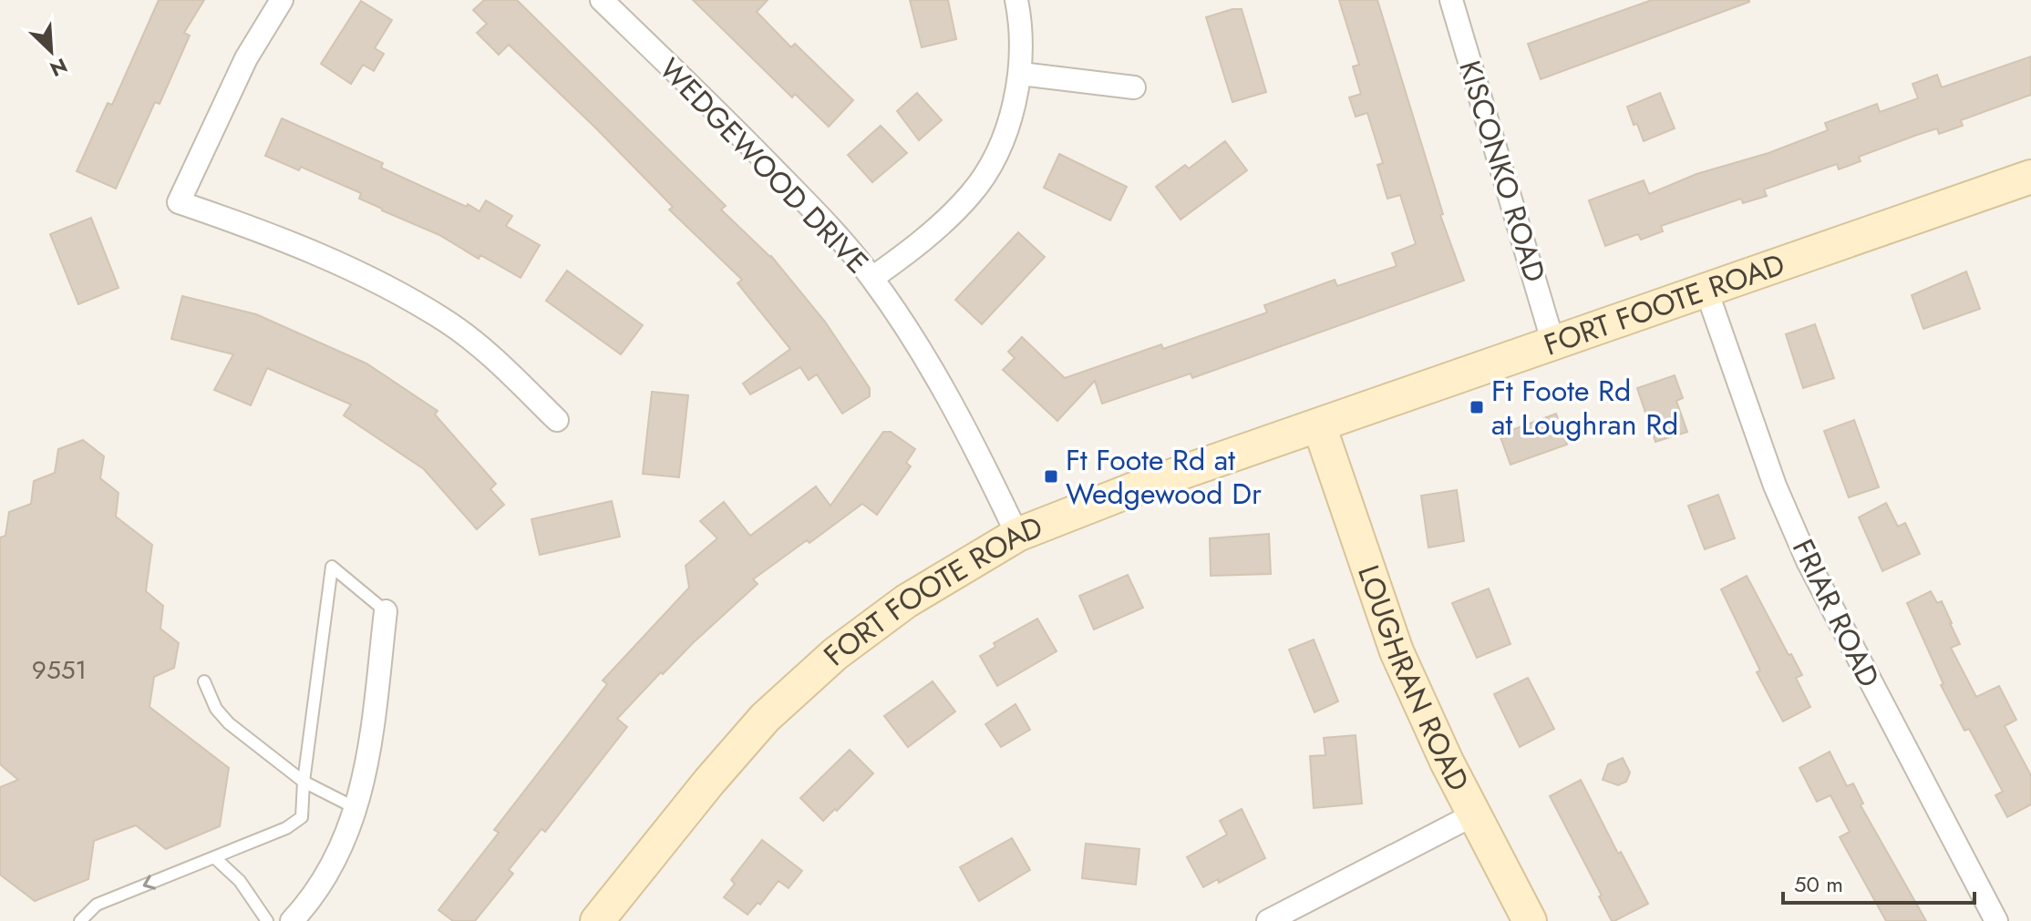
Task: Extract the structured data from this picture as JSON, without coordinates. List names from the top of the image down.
{
  "streets": {
    "street": [
      "WEDGEWOOD DRIVE",
      "KISCONKO ROAD",
      "FORT FOOTE ROAD",
      "FRIAR ROAD",
      "LOUGHRAN ROAD"
    ]
  },
  "crossings": [
    ["WEDGEWOOD DRIVE", "FORT FOOTE ROAD"],
    ["KISCONKO ROAD", "FORT FOOTE ROAD"],
    ["FORT FOOTE ROAD", "FRIAR ROAD"],
    ["FORT FOOTE ROAD", "LOUGHRAN ROAD"]
  ],
  "places": {
    "transit": ["Ft Foote Rd at Loughran Rd", "Ft Foote Rd at Wedgewood Dr"]
  },
  "house_numbers": ["9551"],
  "scale_bar": "50 m",
  "north": "bottom right"
}
